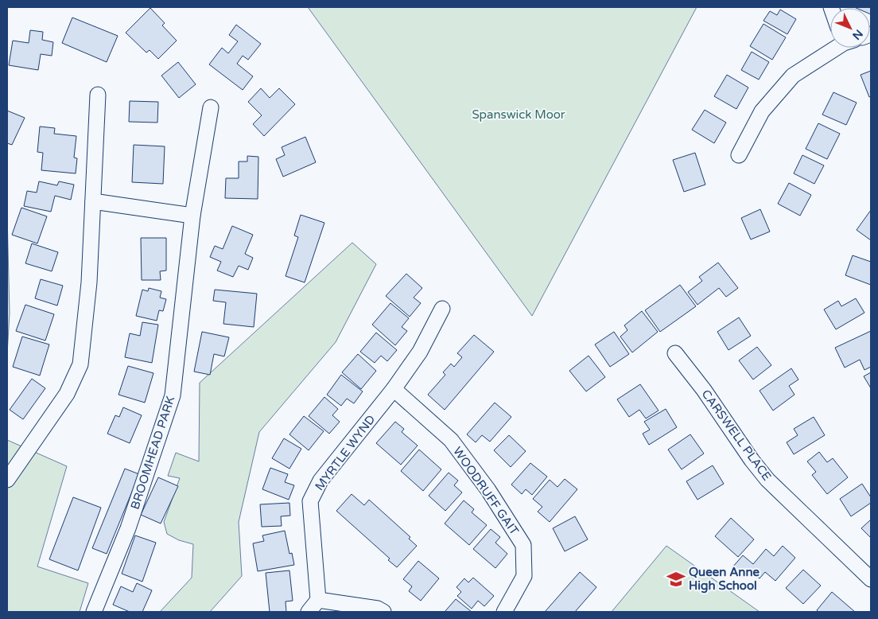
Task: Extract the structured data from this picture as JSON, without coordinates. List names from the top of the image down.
{
  "streets": {
    "street": [
      "CARSWELL PLACE",
      "BROOMHEAD PARK",
      "MYRTLE WYND",
      "WOODRUFF GAIT"
    ]
  },
  "crossings": [
    ["MYRTLE WYND", "WOODRUFF GAIT"]
  ],
  "parks": ["Spanswick Moor"],
  "places": {
    "school or university": ["Queen Anne High School"]
  },
  "north": "bottom right"
}
